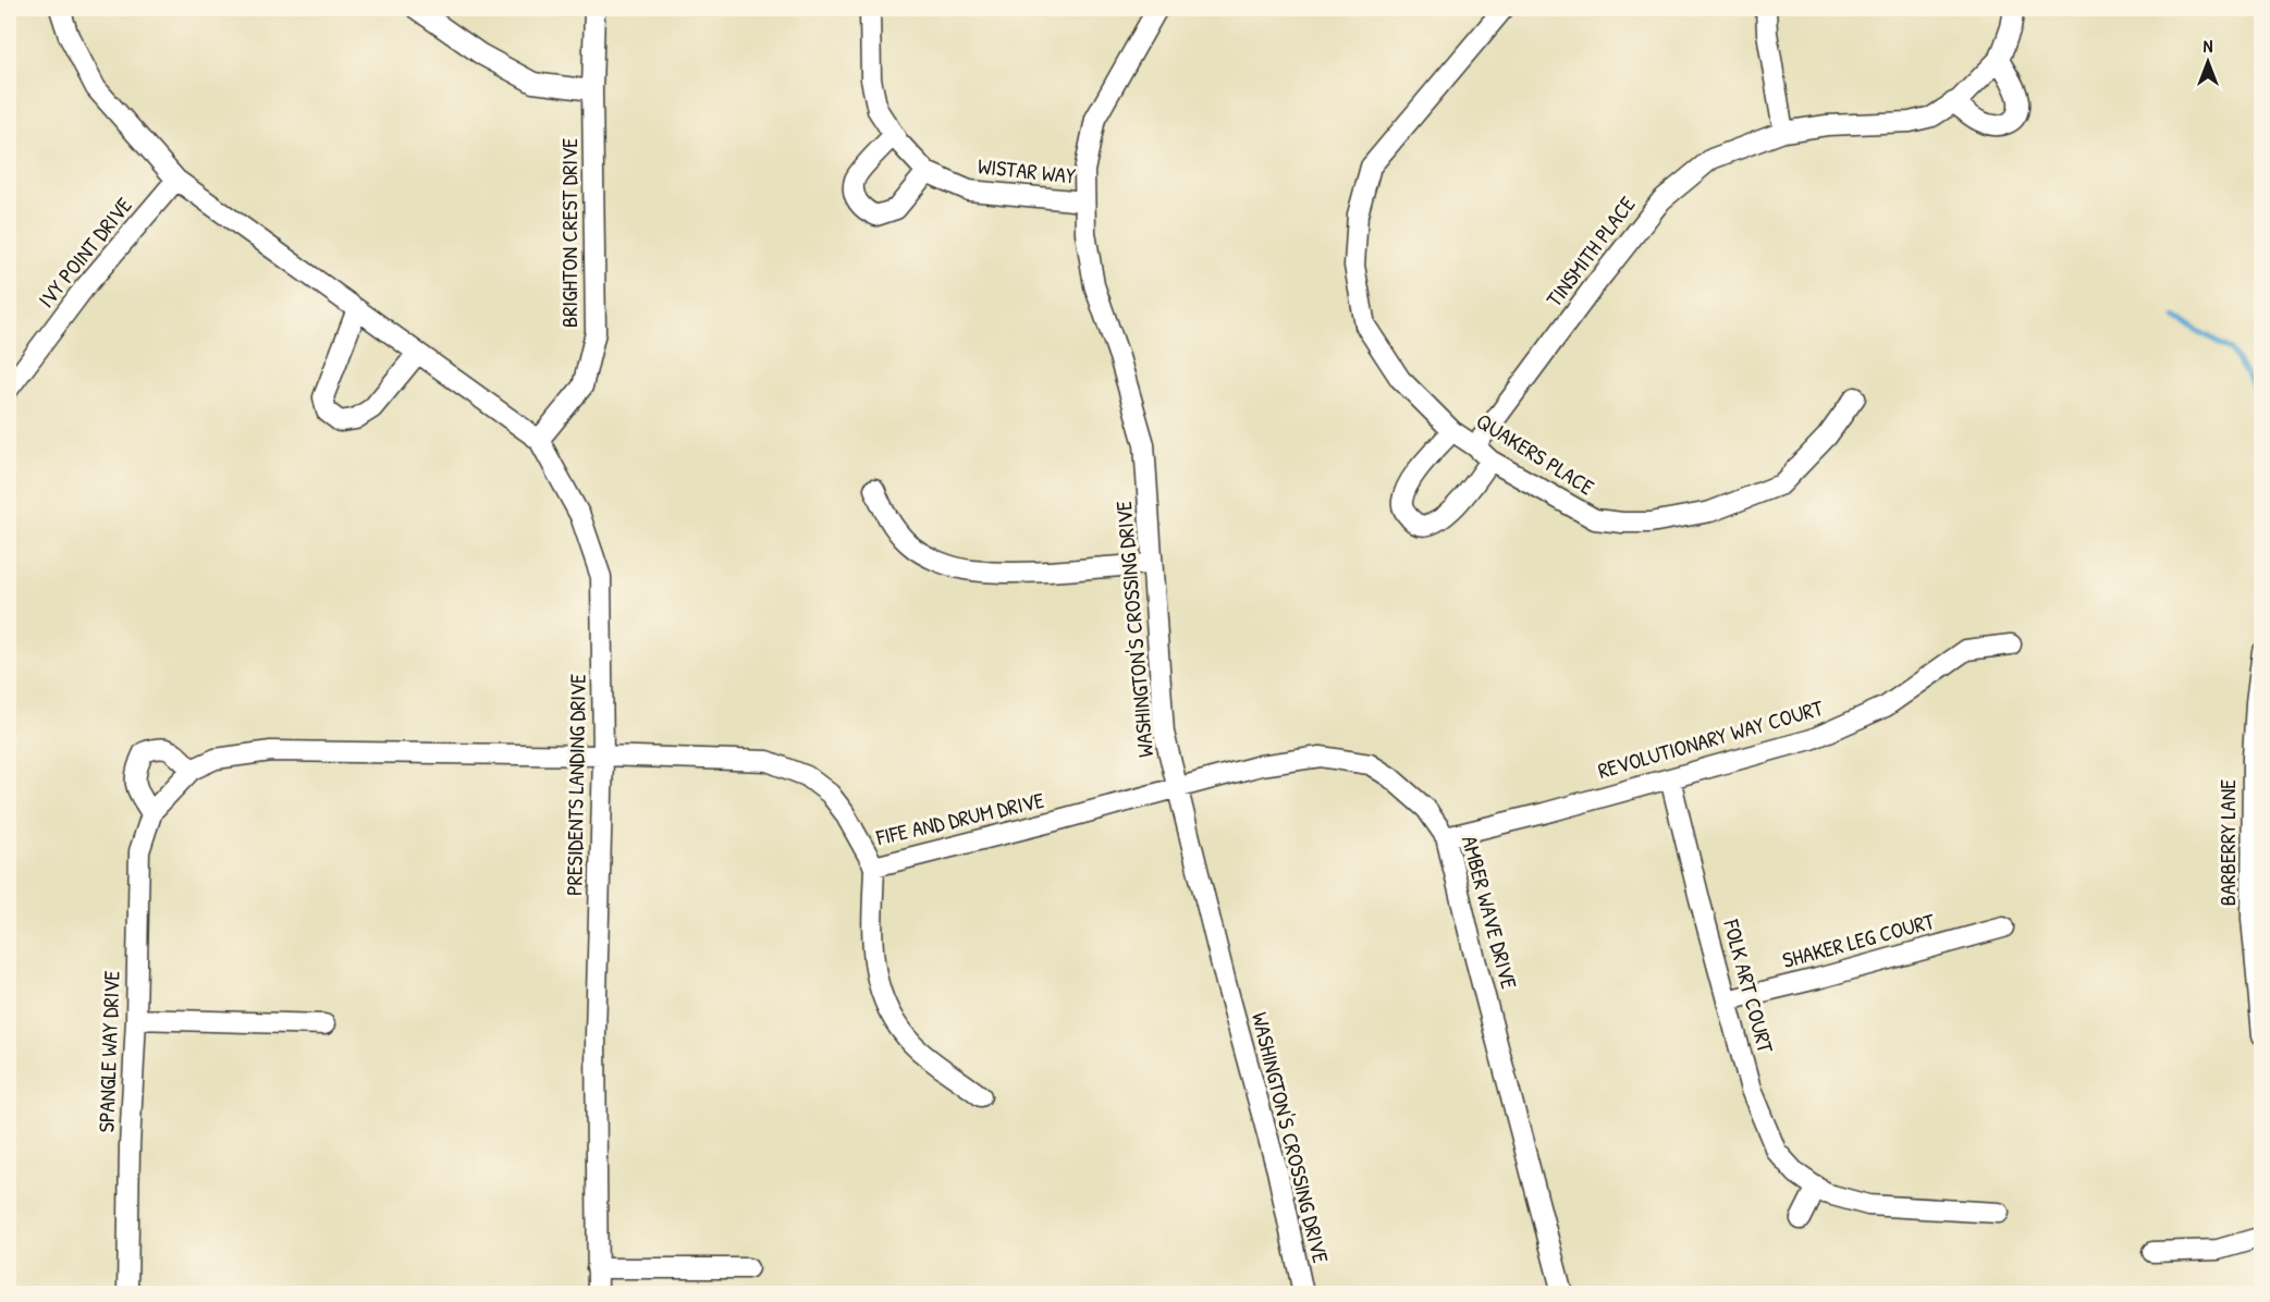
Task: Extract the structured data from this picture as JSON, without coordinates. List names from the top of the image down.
{
  "streets": {
    "street": [
      "WISTAR WAY",
      "BRIGHTON CREST DRIVE",
      "TINSMITH PLACE",
      "IVY POINT DRIVE",
      "QUAKERS PLACE",
      "WASHINGTON'S CROSSING DRIVE",
      "REVOLUTIONARY WAY COURT",
      "PRESIDENTS LANDING DRIVE",
      "FIFE AND DRUM DRIVE",
      "BARBERRY LANE",
      "AMBER WAVE DRIVE",
      "SHAKER LEG COURT",
      "FOLK ART COURT",
      "SPANGLE WAY DRIVE"
    ]
  },
  "crossings": [
    ["WISTAR WAY", "WASHINGTON'S CROSSING DRIVE"],
    ["BRIGHTON CREST DRIVE", "PRESIDENTS LANDING DRIVE"],
    ["TINSMITH PLACE", "QUAKERS PLACE"],
    ["IVY POINT DRIVE", "PRESIDENTS LANDING DRIVE"],
    ["WASHINGTON'S CROSSING DRIVE", "FIFE AND DRUM DRIVE"],
    ["WASHINGTON'S CROSSING DRIVE", "AMBER WAVE DRIVE"],
    ["REVOLUTIONARY WAY COURT", "AMBER WAVE DRIVE"],
    ["REVOLUTIONARY WAY COURT", "FOLK ART COURT"],
    ["PRESIDENTS LANDING DRIVE", "FIFE AND DRUM DRIVE"],
    ["PRESIDENTS LANDING DRIVE", "SPANGLE WAY DRIVE"],
    ["FIFE AND DRUM DRIVE", "AMBER WAVE DRIVE"],
    ["FIFE AND DRUM DRIVE", "SPANGLE WAY DRIVE"],
    ["SHAKER LEG COURT", "FOLK ART COURT"]
  ],
  "north": "top"
}
